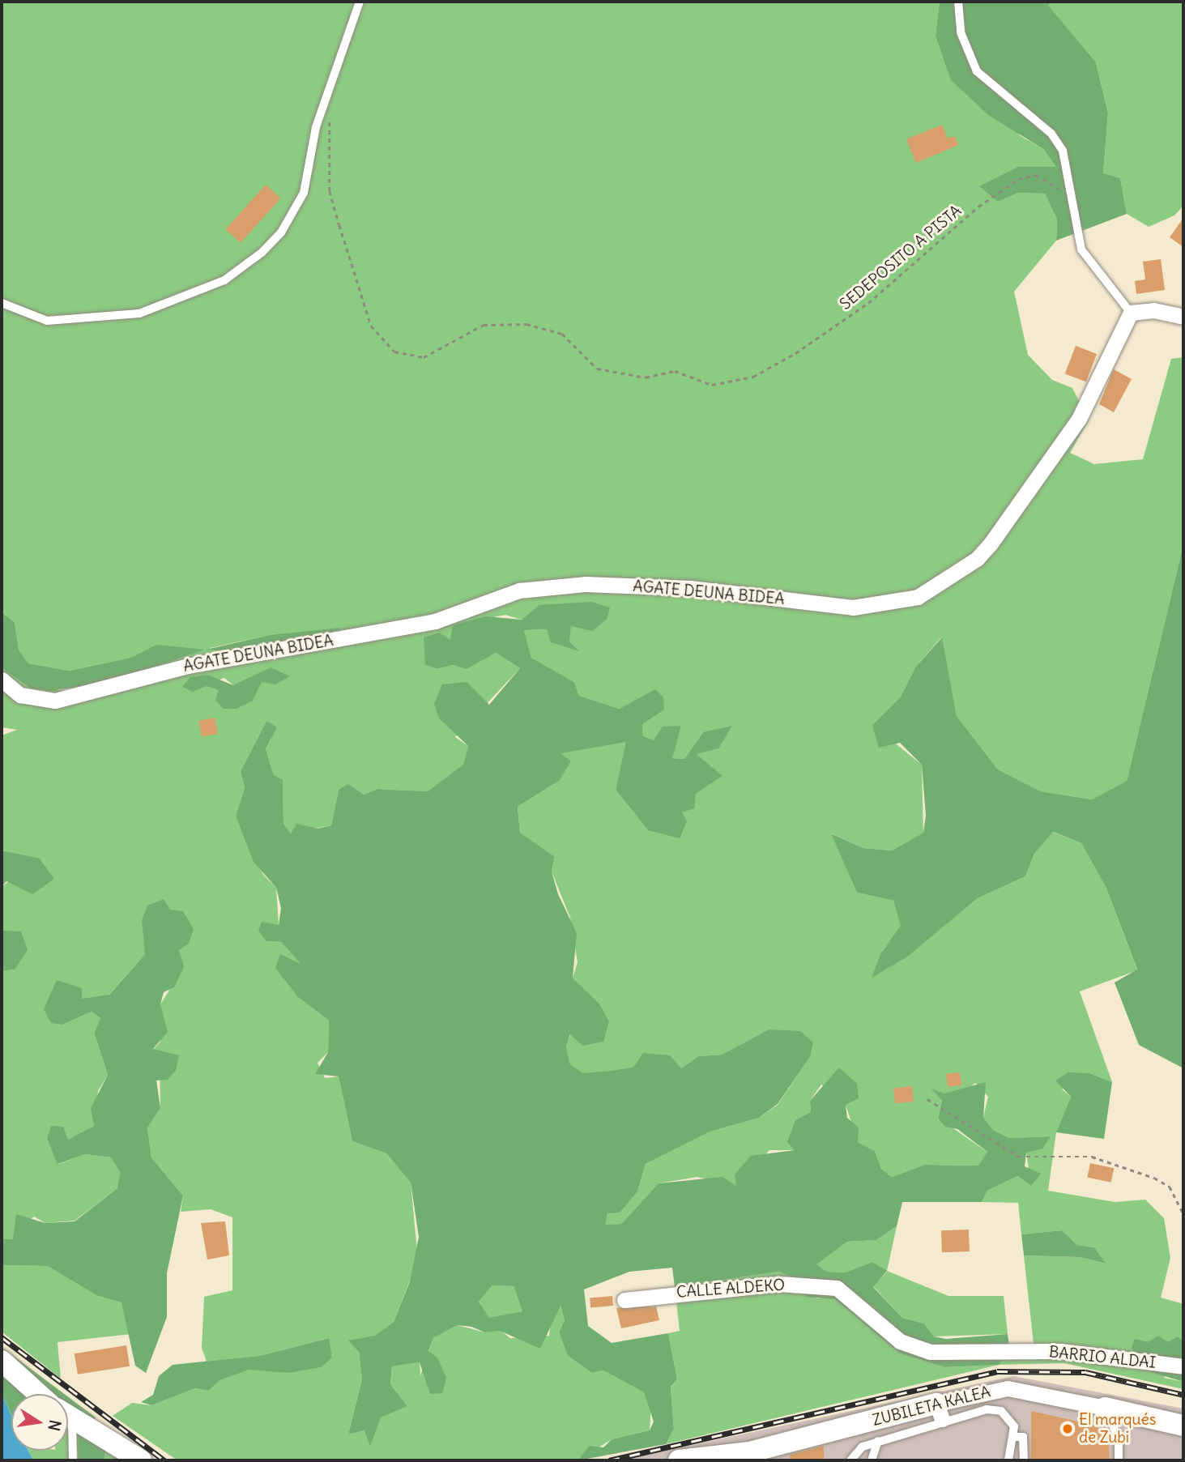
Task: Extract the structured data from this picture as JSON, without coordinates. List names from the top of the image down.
{
  "streets": {
    "street": [
      "AGATE DEUNA BIDEA",
      "CALLE ALDEKO",
      "BARRIO ALDAI",
      "ZUBILETA KALEA"
    ],
    "path": ["SEDEPOSITO A PISTA"]
  },
  "crossings": [
    ["CALLE ALDEKO", "BARRIO ALDAI"]
  ],
  "places": ["El marqués de Zubi"],
  "north": "right"
}
